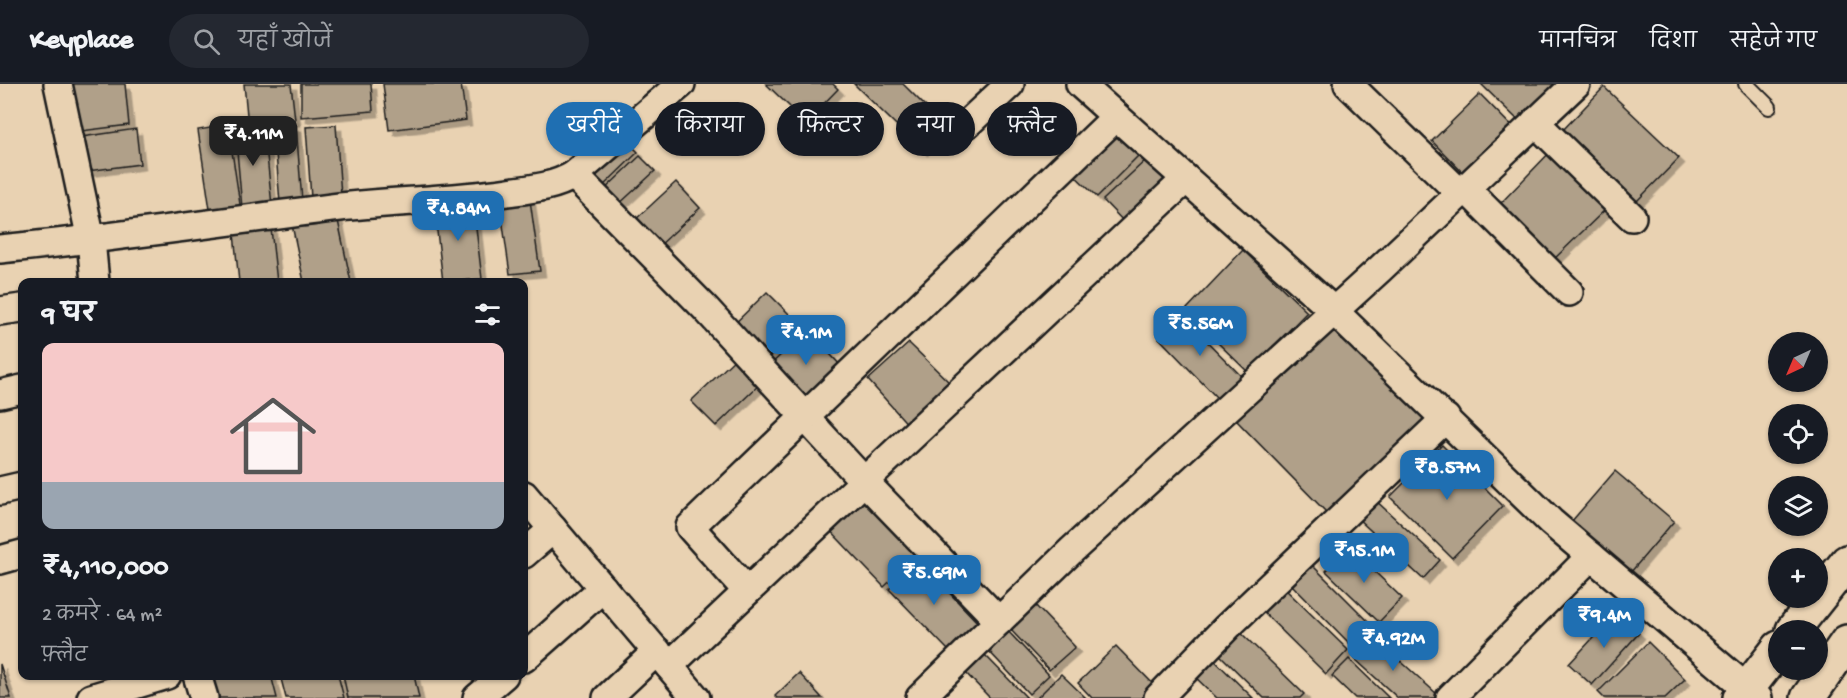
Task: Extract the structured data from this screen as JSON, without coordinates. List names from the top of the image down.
{
  "north": "bottom left",
  "page": {
    "header": "Keyplace",
    "search": "यहाँ खोजें",
    "nav": ["मानचित्र", "दिशा", "सहेजे गए"],
    "chip": [
      "खरीदें",
      "किराया",
      "फ़िल्टर",
      "नया",
      "फ़्लैट"
    ],
    "price": [
      "₹4.11M",
      "₹4.84M",
      "₹5.56M",
      "₹4.1M",
      "₹8.57M",
      "₹15.1M",
      "₹5.69M",
      "₹9.4M",
      "₹4.92M"
    ],
    "heading": "9 घर",
    "map_buttons": ["+", "−"],
    "list": [
      {
        "name": "₹4,110,000",
        "note": "2 कमरे · 64 m² · फ़्लैट"
      }
    ]
  }
}
